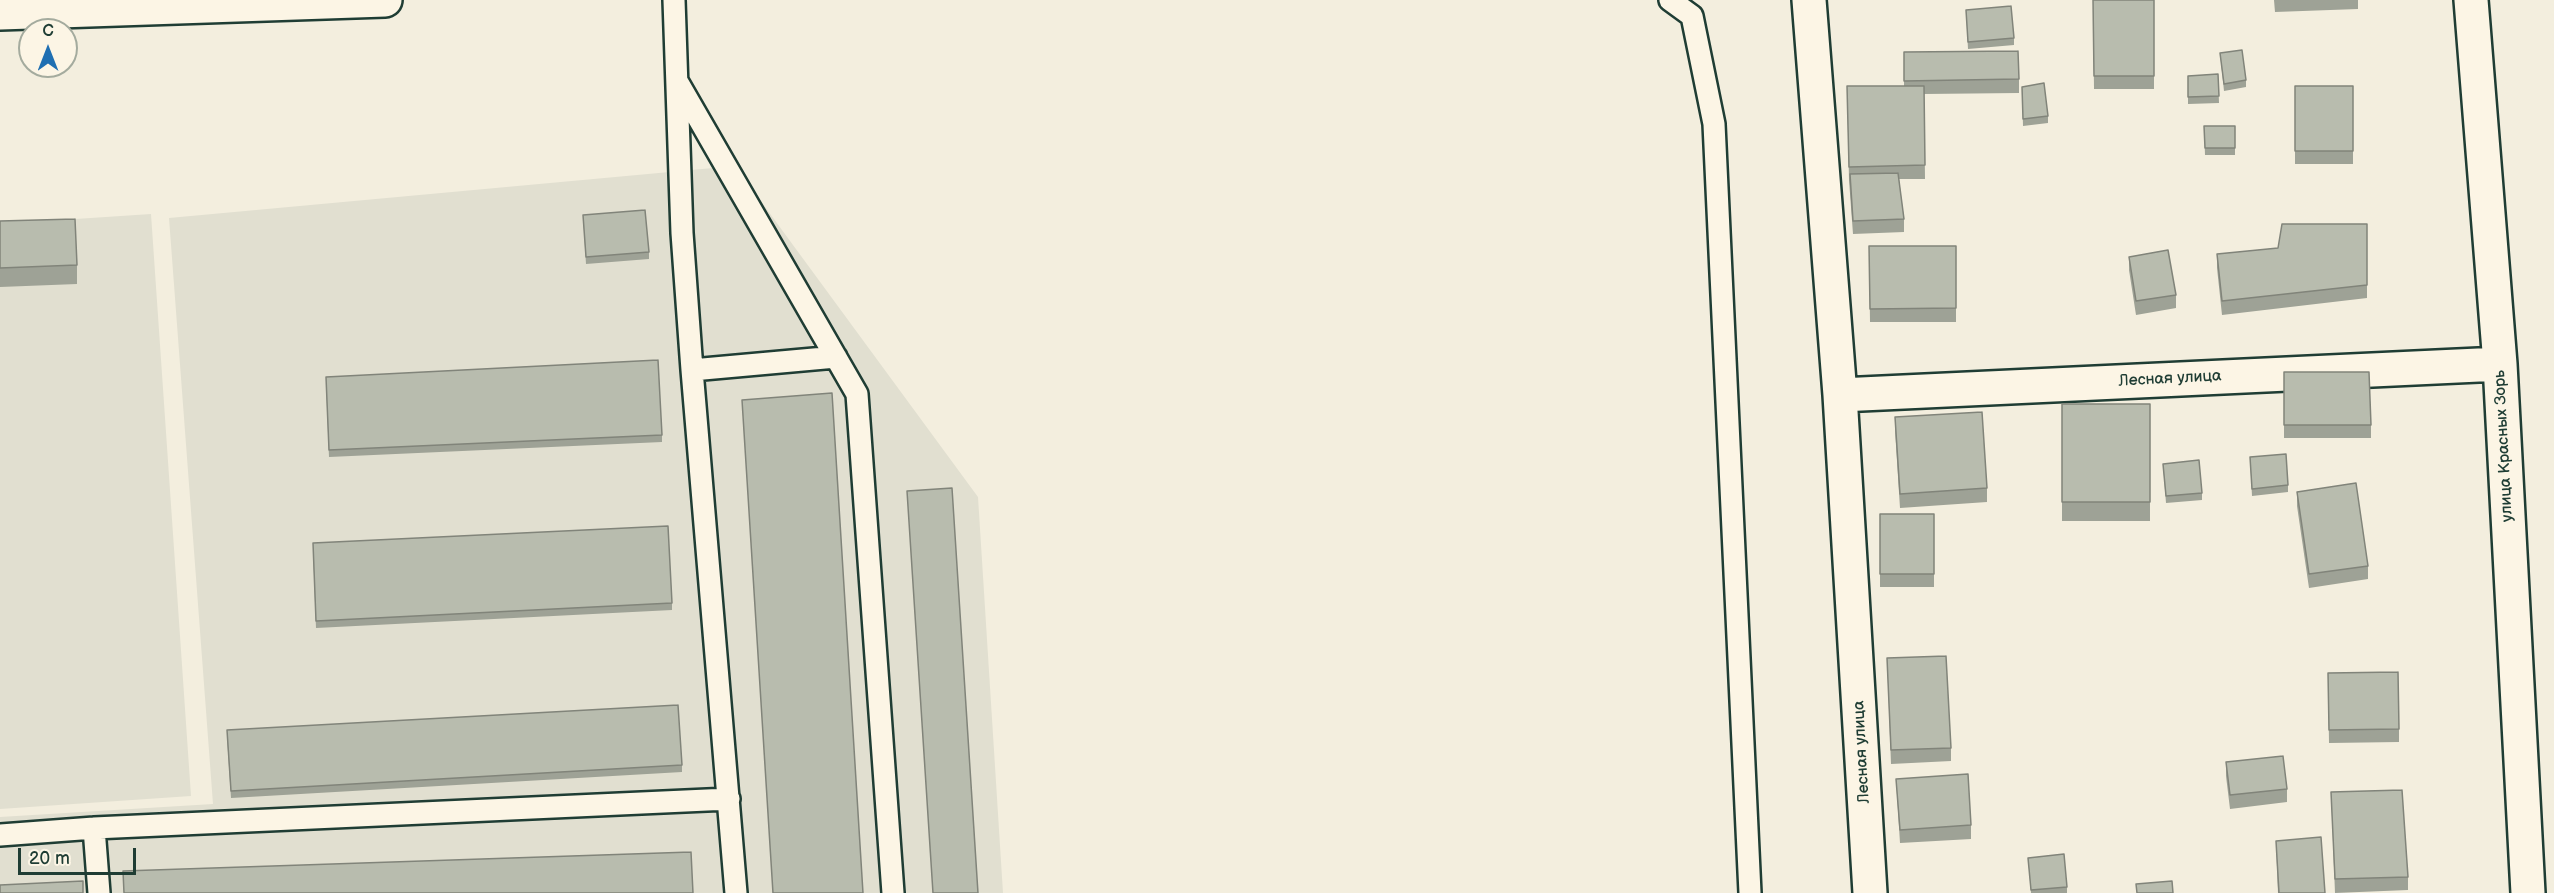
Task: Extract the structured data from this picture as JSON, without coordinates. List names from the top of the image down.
{
  "streets": {
    "street": ["Лесная улица", "улица Красных Зорь"]
  },
  "crossings": [
    ["Лесная улица", "улица Красных Зорь"]
  ],
  "scale_bar": "20 m",
  "north": "top"
}
